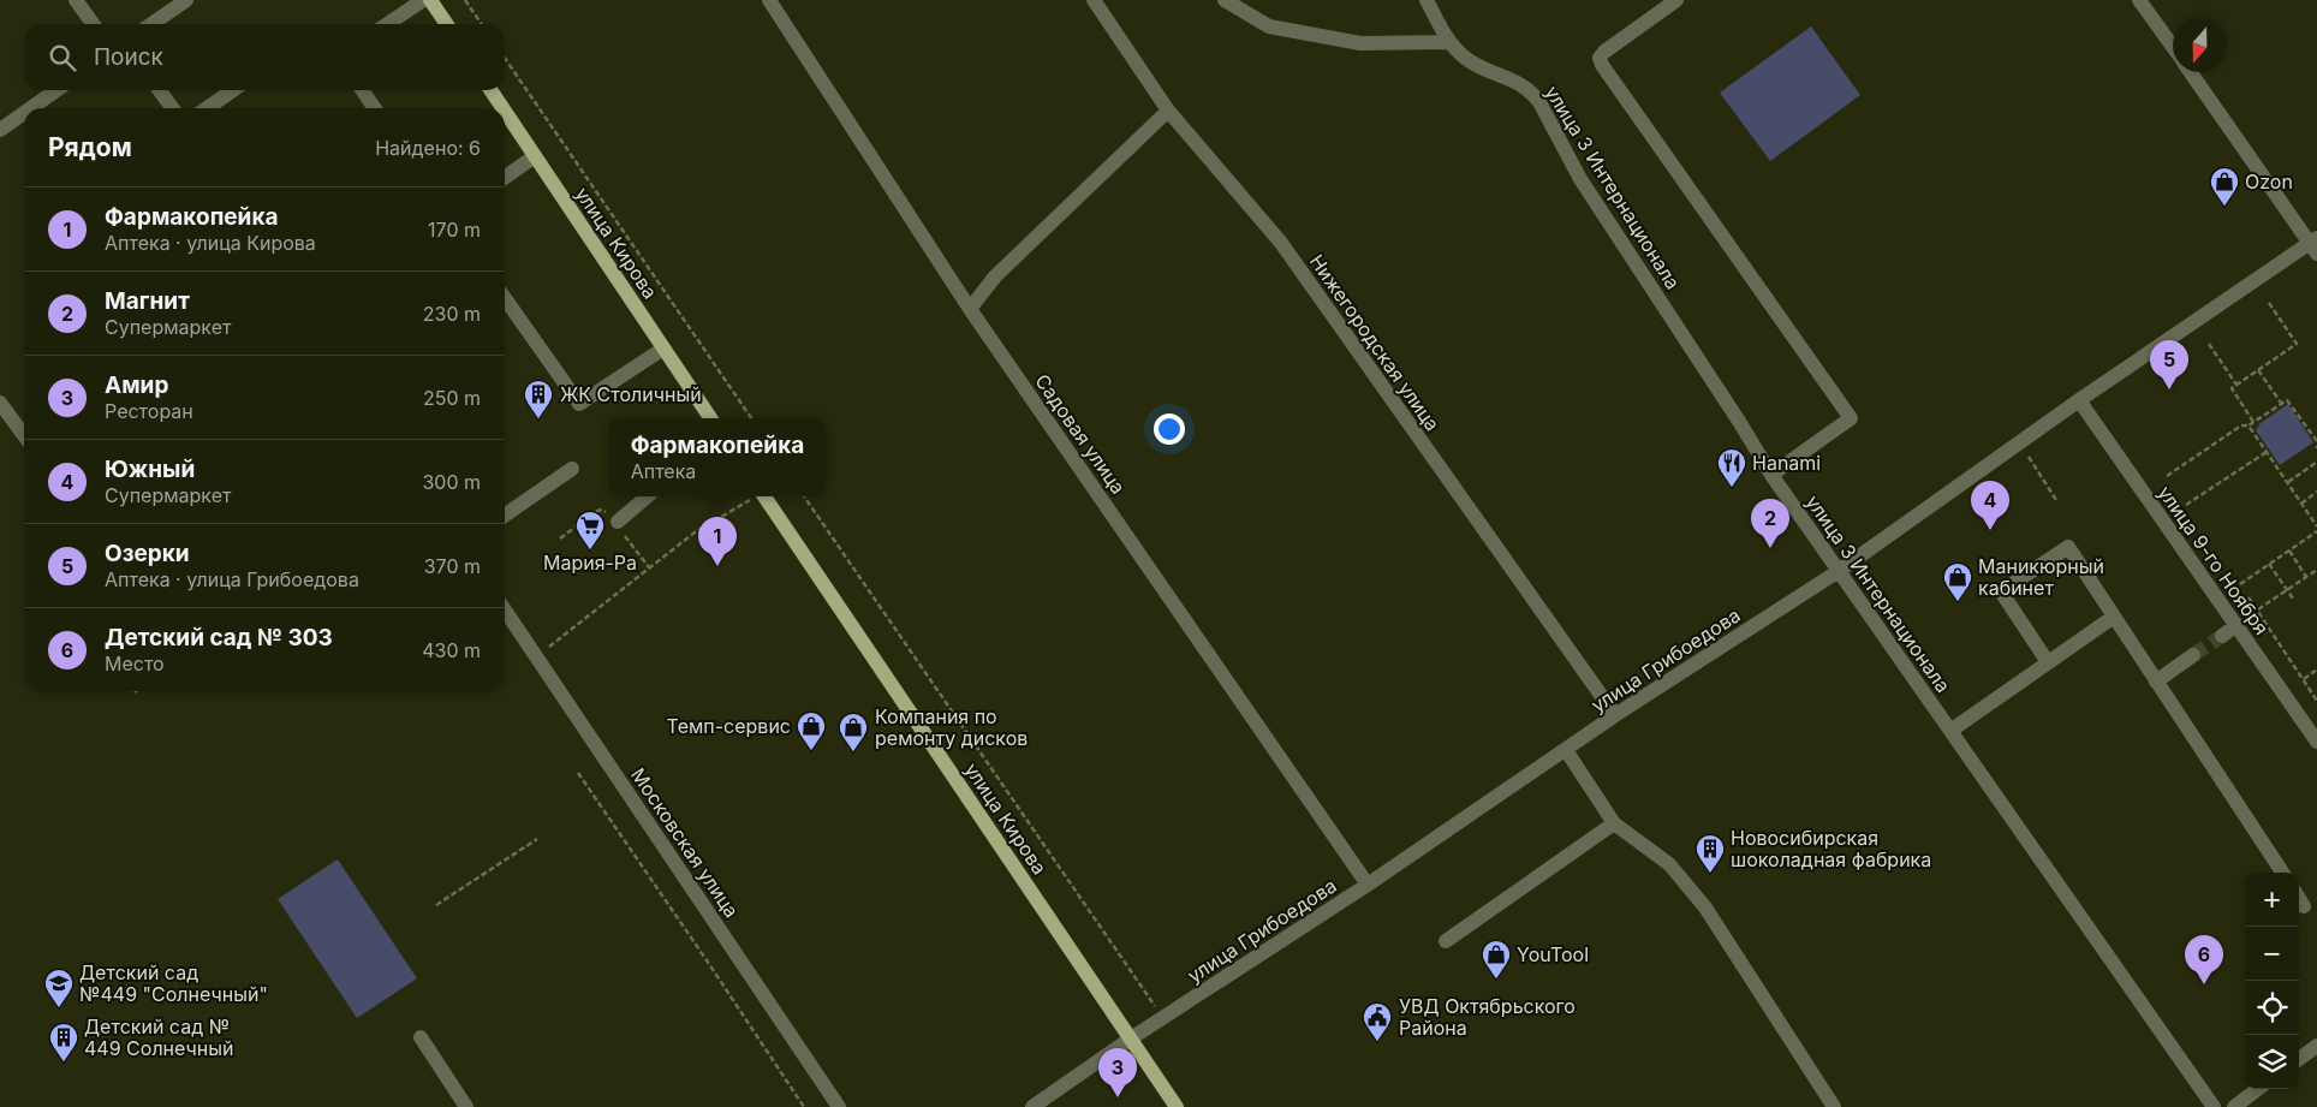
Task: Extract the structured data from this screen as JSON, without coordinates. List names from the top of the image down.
{
  "streets": {
    "main road": ["улица Кирова"],
    "street": [
      "улица 3 Интернационала",
      "Нижегородская улица",
      "Садовая улица",
      "улица 9-го Ноября",
      "улица Грибоедова",
      "Московская улица"
    ]
  },
  "crossings": [
    ["улица 3 Интернационала", "улица Грибоедова"],
    ["улица Кирова", "улица Грибоедова"],
    ["Нижегородская улица", "улица Грибоедова"],
    ["Садовая улица", "улица Грибоедова"],
    ["улица 9-го Ноября", "улица Грибоедова"]
  ],
  "places": {
    "shop": [
      "Ozon",
      "Маникюрный кабинет",
      "Темп-сервис",
      "Компания по ремонту дисков",
      "YouTool"
    ],
    "building": ["ЖК Столичный", "Новосибирская шоколадная фабрика", "Детский сад № 449 Солнечный"],
    "restaurant": ["Hanami"],
    "supermarket": ["Мария-Ра"],
    "school or university": ["Детский сад №449 \"Солнечный\""],
    "public building": ["УВД Октябрьского Района"]
  },
  "north": "bottom",
  "page": {
    "search": "Поиск",
    "heading": ["Рядом", "Найдено: 6"],
    "list": [
      {
        "mark": "1",
        "name": "Фармакопейка",
        "note": "Аптека · улица Кирова",
        "value": "170 m"
      },
      {
        "mark": "2",
        "name": "Магнит",
        "note": "Супермаркет",
        "value": "230 m"
      },
      {
        "mark": "3",
        "name": "Амир",
        "note": "Ресторан",
        "value": "250 m"
      },
      {
        "mark": "4",
        "name": "Южный",
        "note": "Супермаркет",
        "value": "300 m"
      },
      {
        "mark": "5",
        "name": "Озерки",
        "note": "Аптека · улица Грибоедова",
        "value": "370 m"
      },
      {
        "mark": "6",
        "name": "Детский сад № 303",
        "note": "Место",
        "value": "430 m"
      }
    ],
    "pins": [
      "5",
      "4",
      "2",
      "1",
      "6",
      "3"
    ],
    "popup": ["Фармакопейка", "Аптека"],
    "map_buttons": ["+", "−"]
  }
}
